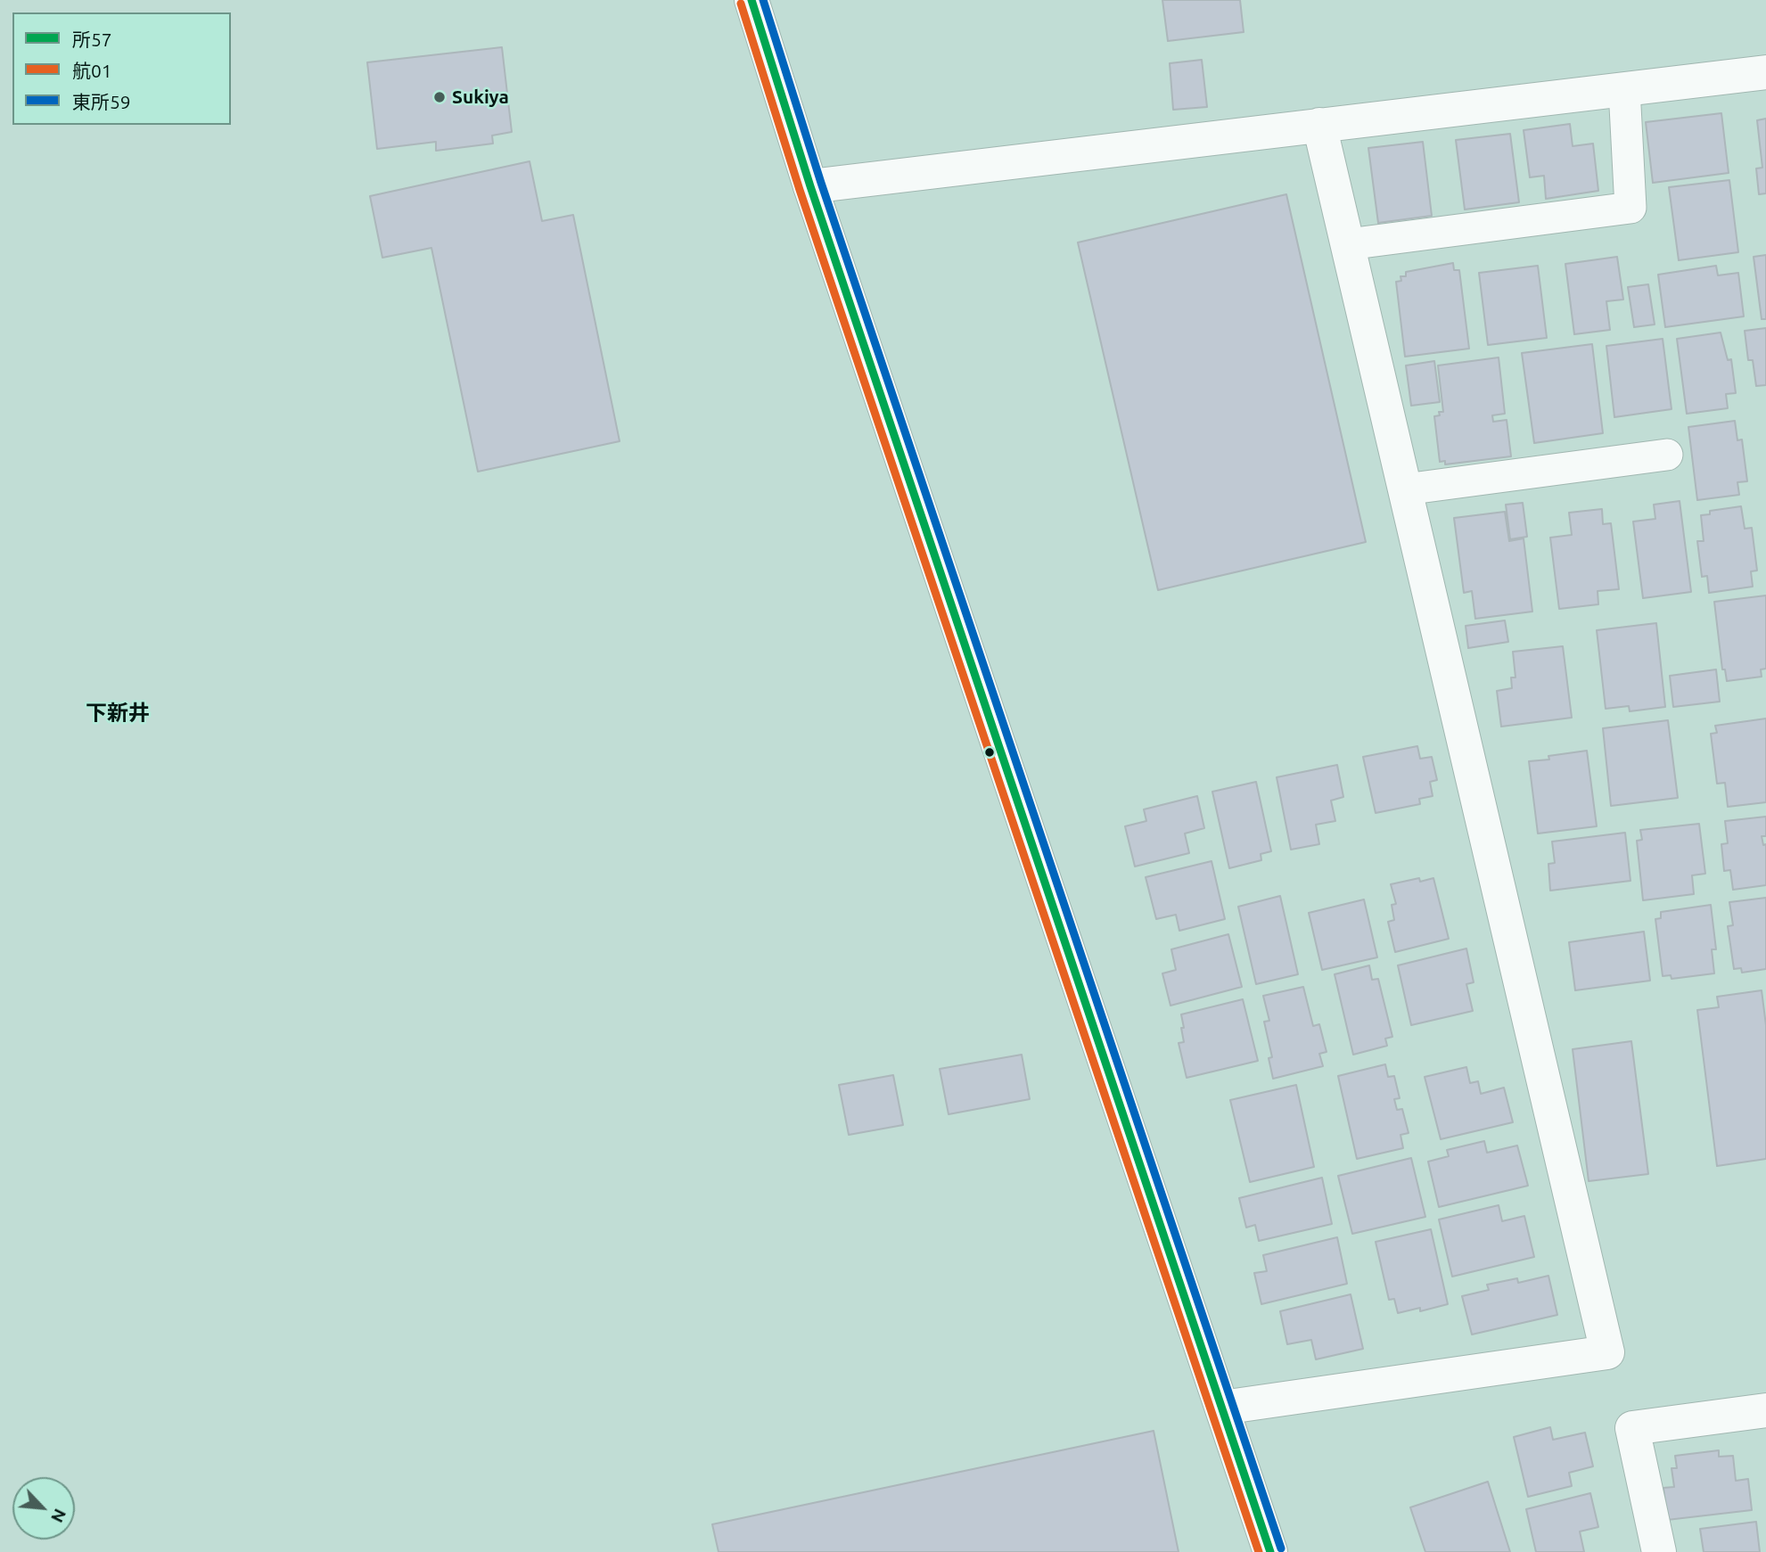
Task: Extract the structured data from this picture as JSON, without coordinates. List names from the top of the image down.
{
  "districts": ["下新井"],
  "places": ["Sukiya"],
  "lines": ["transit line 所57", "transit line 東所59", "transit line 航01"],
  "legend": ["所57", "航01", "東所59"],
  "north": "bottom right"
}
